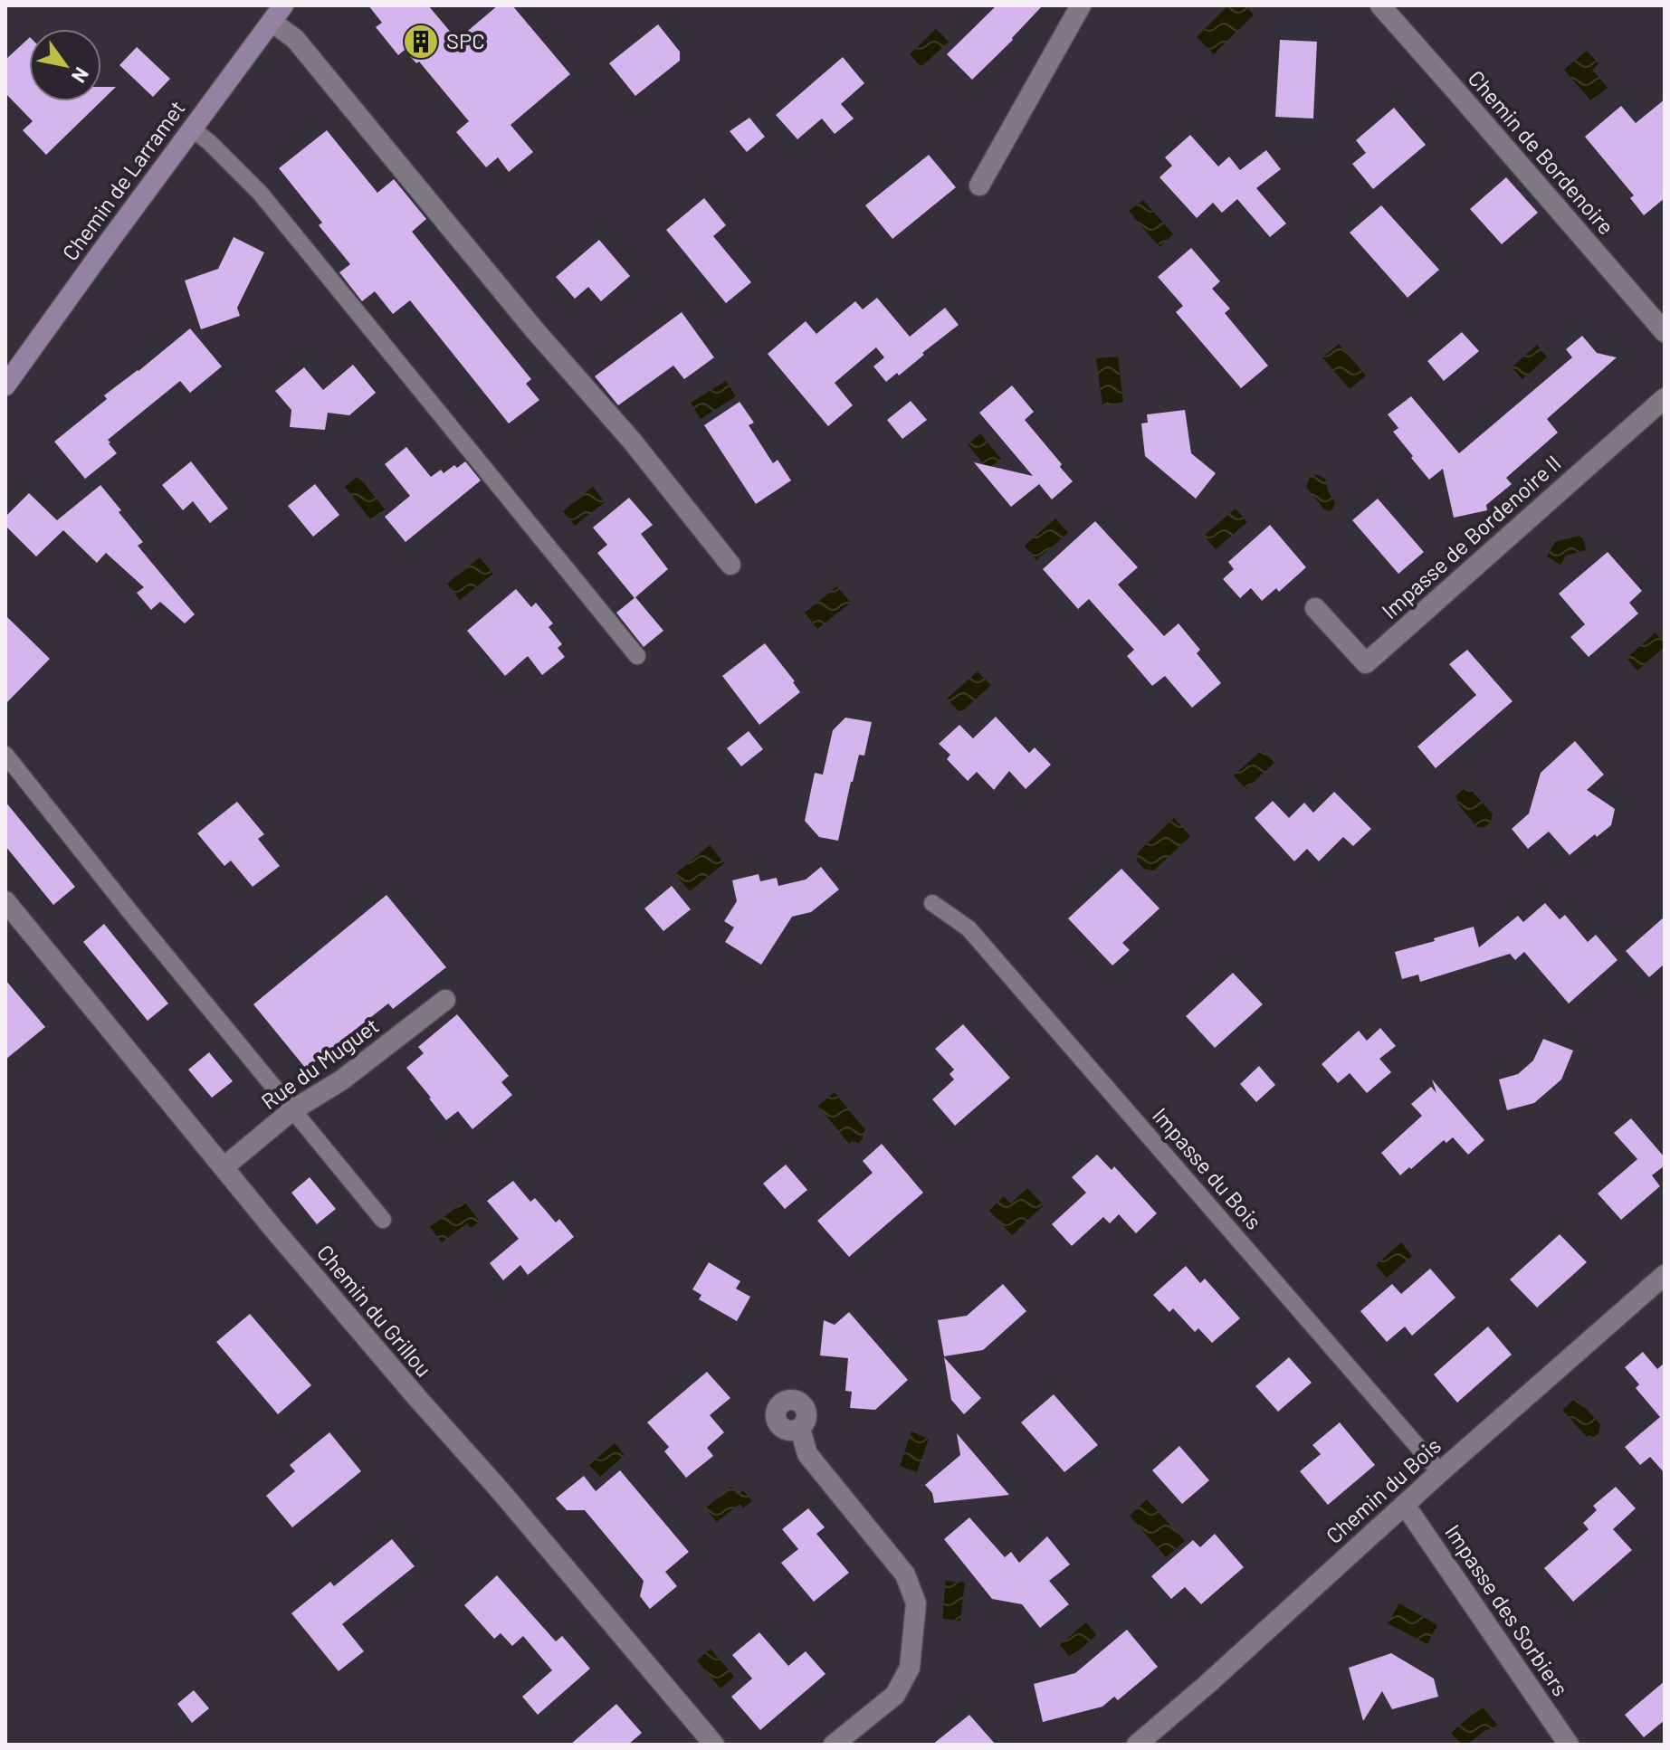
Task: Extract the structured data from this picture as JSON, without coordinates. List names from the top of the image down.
{
  "streets": {
    "main road": ["Chemin de Larramet"],
    "street": [
      "Chemin de Bordenoire",
      "Impasse de Bordenoire II",
      "Rue du Muguet",
      "Chemin du Grillou",
      "Chemin du Bois",
      "Impasse des Sorbiers"
    ],
    "lane": ["Impasse du Bois"]
  },
  "crossings": [
    ["Rue du Muguet", "Chemin du Grillou"],
    ["Impasse du Bois", "Chemin du Bois"],
    ["Chemin du Bois", "Impasse des Sorbiers"]
  ],
  "places": {
    "building": ["SPC"]
  },
  "north": "bottom right"
}
